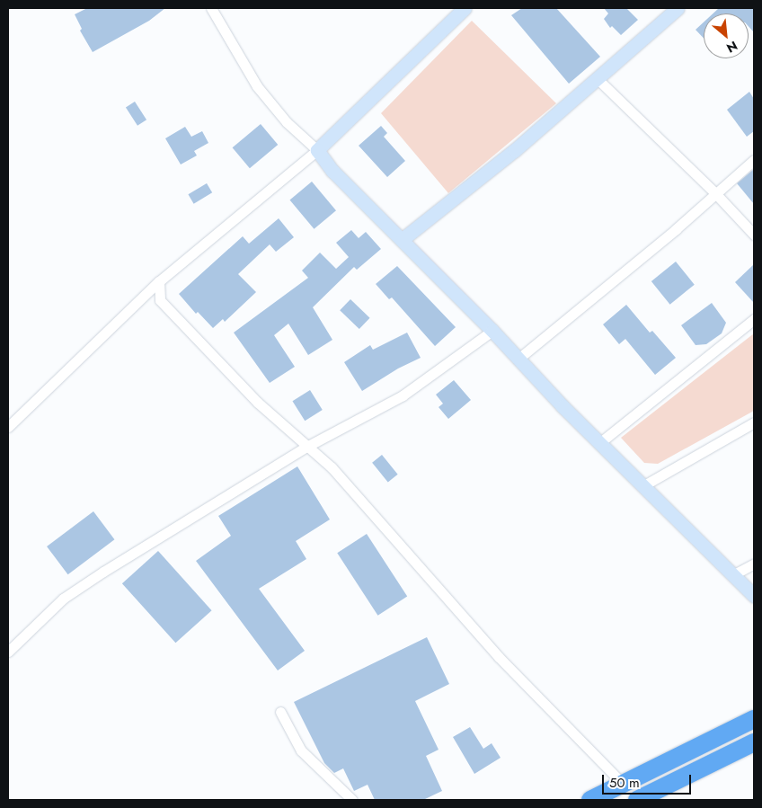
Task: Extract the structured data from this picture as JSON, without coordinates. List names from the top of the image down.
{
  "scale_bar": "50 m",
  "north": "bottom right"
}
